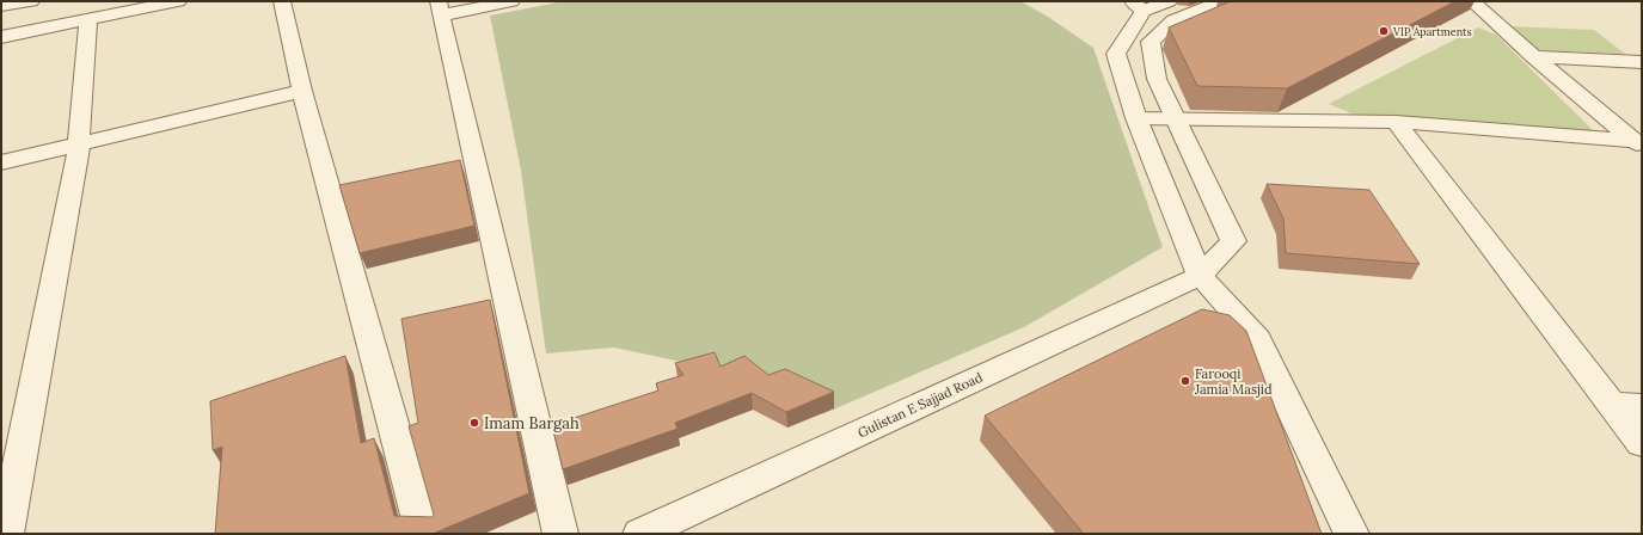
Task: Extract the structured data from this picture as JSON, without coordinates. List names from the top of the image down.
{
  "streets": {
    "street": ["Gulistan E Sajjad Road"]
  },
  "places": ["VIP Apartments", "Farooqi Jamia Masjid", "Imam Bargah"]
}
